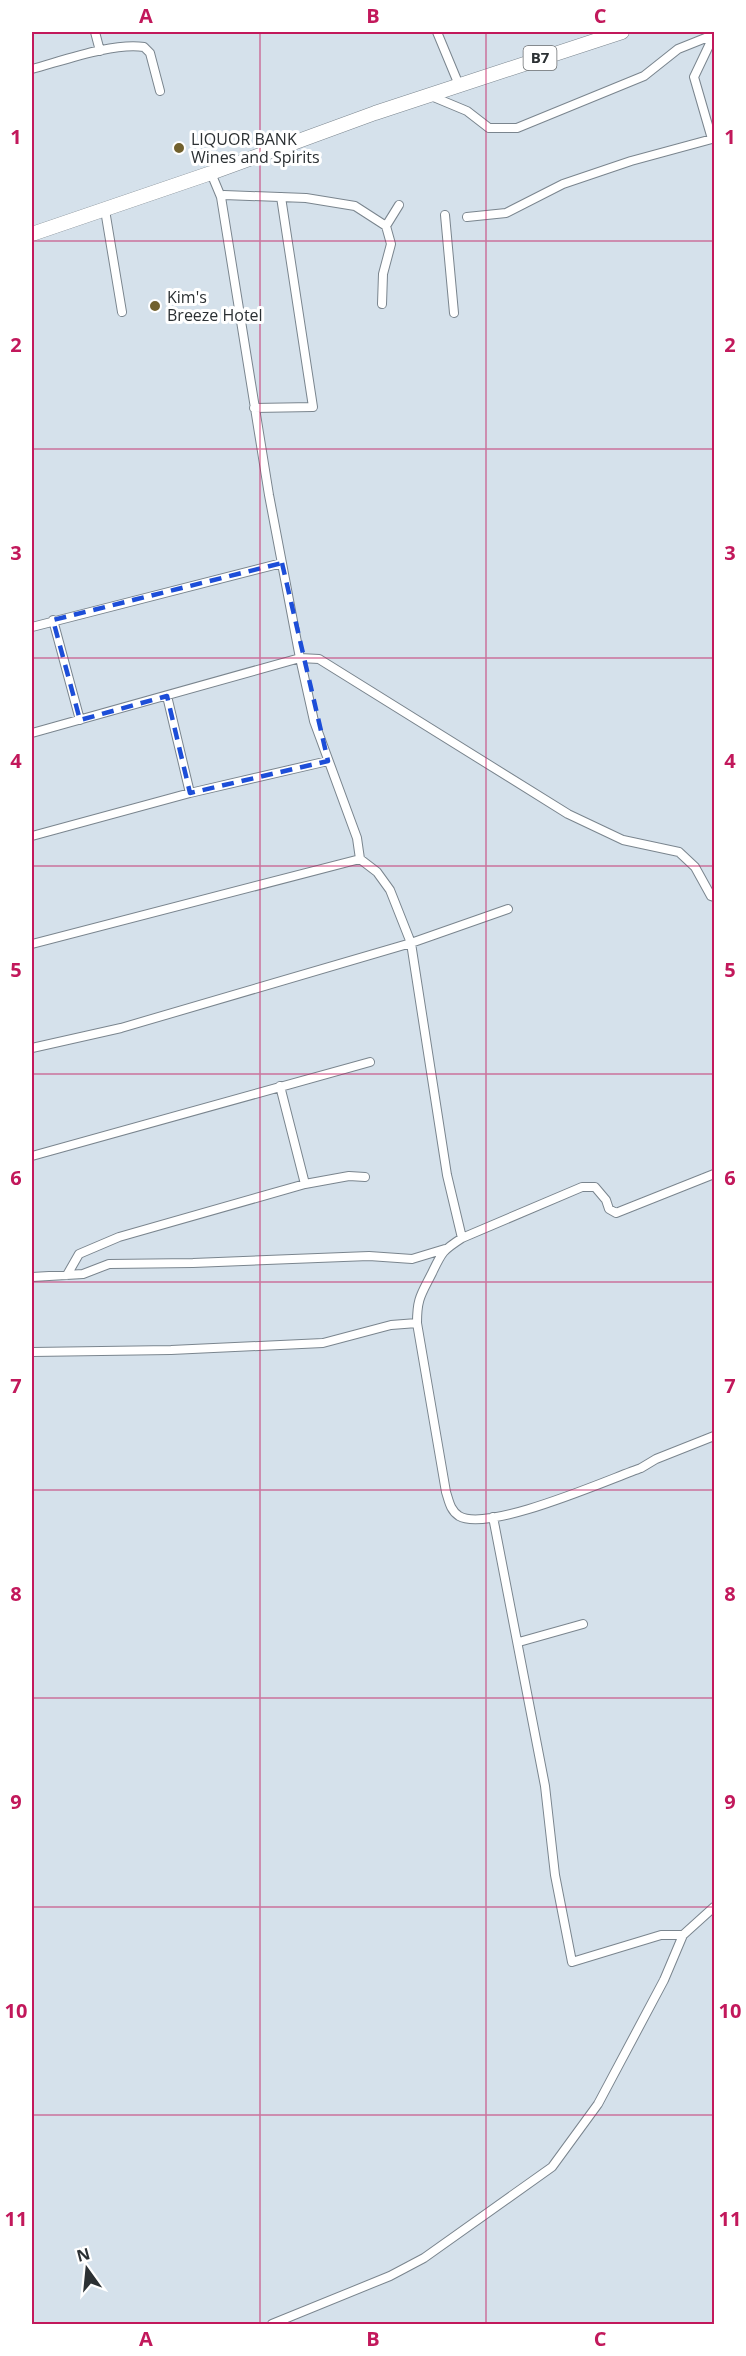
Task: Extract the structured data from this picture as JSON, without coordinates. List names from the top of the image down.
{
  "streets": {
    "highway": ["B7"]
  },
  "places": ["LIQUOR BANK Wines and Spirits", "Kim's Breeze Hotel"],
  "north": "top",
  "grid": {
    "columns": ["A", "B", "C"],
    "rows": [
      "1",
      "2",
      "3",
      "4",
      "5",
      "6",
      "7",
      "8",
      "9",
      "10",
      "11"
    ]
  }
}
